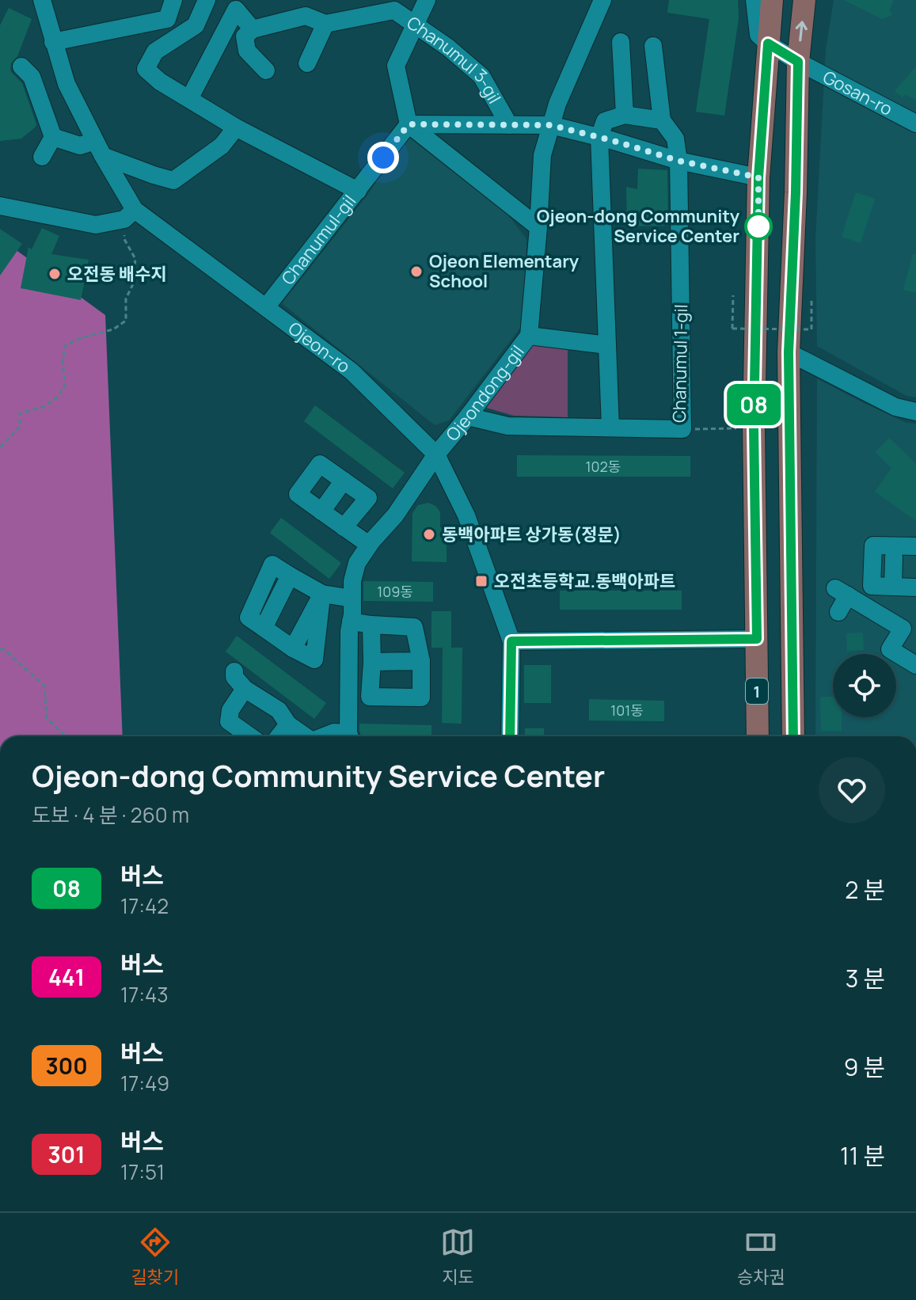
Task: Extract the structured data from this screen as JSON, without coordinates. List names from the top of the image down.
{
  "streets": {
    "main road": ["1"],
    "street": [
      "Chanumul 3-gil",
      "Gosan-ro",
      "Chanumul-gil",
      "Ojeon-ro",
      "Chanumul 1-gil",
      "Ojeondong-gil"
    ]
  },
  "crossings": [
    ["Gosan-ro", "1"],
    ["Chanumul-gil", "Ojeon-ro"],
    ["Ojeon-ro", "Ojeondong-gil"],
    ["Chanumul 1-gil", "Ojeondong-gil"]
  ],
  "places": {
    "other": [
      "Ojeon-dong Community Service Center",
      "Ojeon Elementary School",
      "오전동 배수지",
      "동백아파트 상가동(정문)"
    ],
    "transit": ["오전초등학교.동백아파트"]
  },
  "lines": ["bus line 08"],
  "house_numbers": ["102동", "109동", "101동"],
  "page": {
    "on_map": "08",
    "heading": ["Ojeon-dong Community Service Center", "도보 · 4 분 · 260 m"],
    "list": [
      {
        "mark": "08",
        "name": "버스",
        "note": "17:42",
        "value": "2 분"
      },
      {
        "mark": "441",
        "name": "버스",
        "note": "17:43",
        "value": "3 분"
      },
      {
        "mark": "300",
        "name": "버스",
        "note": "17:49",
        "value": "9 분"
      },
      {
        "mark": "301",
        "name": "버스",
        "note": "17:51",
        "value": "11 분"
      }
    ],
    "tabs": ["길찾기", "지도", "승차권"]
  }
}
